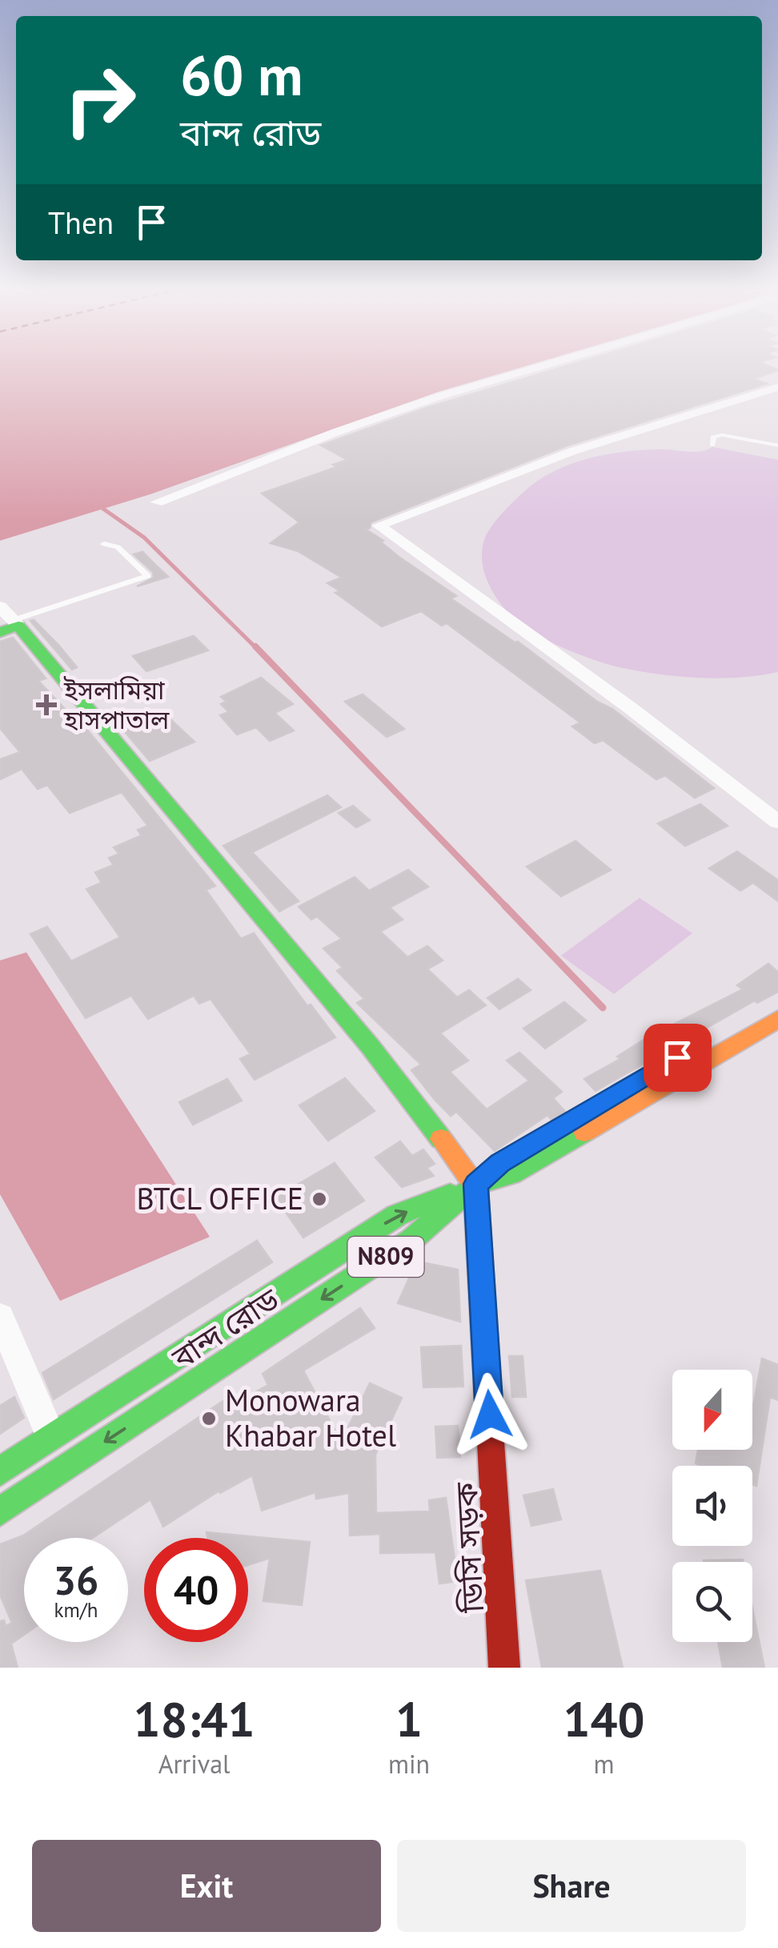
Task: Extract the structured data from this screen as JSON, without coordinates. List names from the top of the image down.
{
  "streets": {
    "main road": ["N809", "বান্দ রোড", "ডিসি সড়ক"]
  },
  "crossings": [
    ["বান্দ রোড", "ডিসি সড়ক"]
  ],
  "places": {
    "health": ["ইসলামিয়া হাসপাতাল"],
    "other": ["BTCL OFFICE", "Monowara Khabar Hotel"]
  },
  "north": "bottom",
  "page": {
    "turn": ["60 m", "বান্দ রোড"],
    "then": "Then",
    "speed": "36 km/h",
    "limit": "40",
    "eta": [
      "18:41",
      "Arrival",
      "1",
      "min",
      "140",
      "m"
    ],
    "buttons": ["Exit", "Share"]
  }
}
